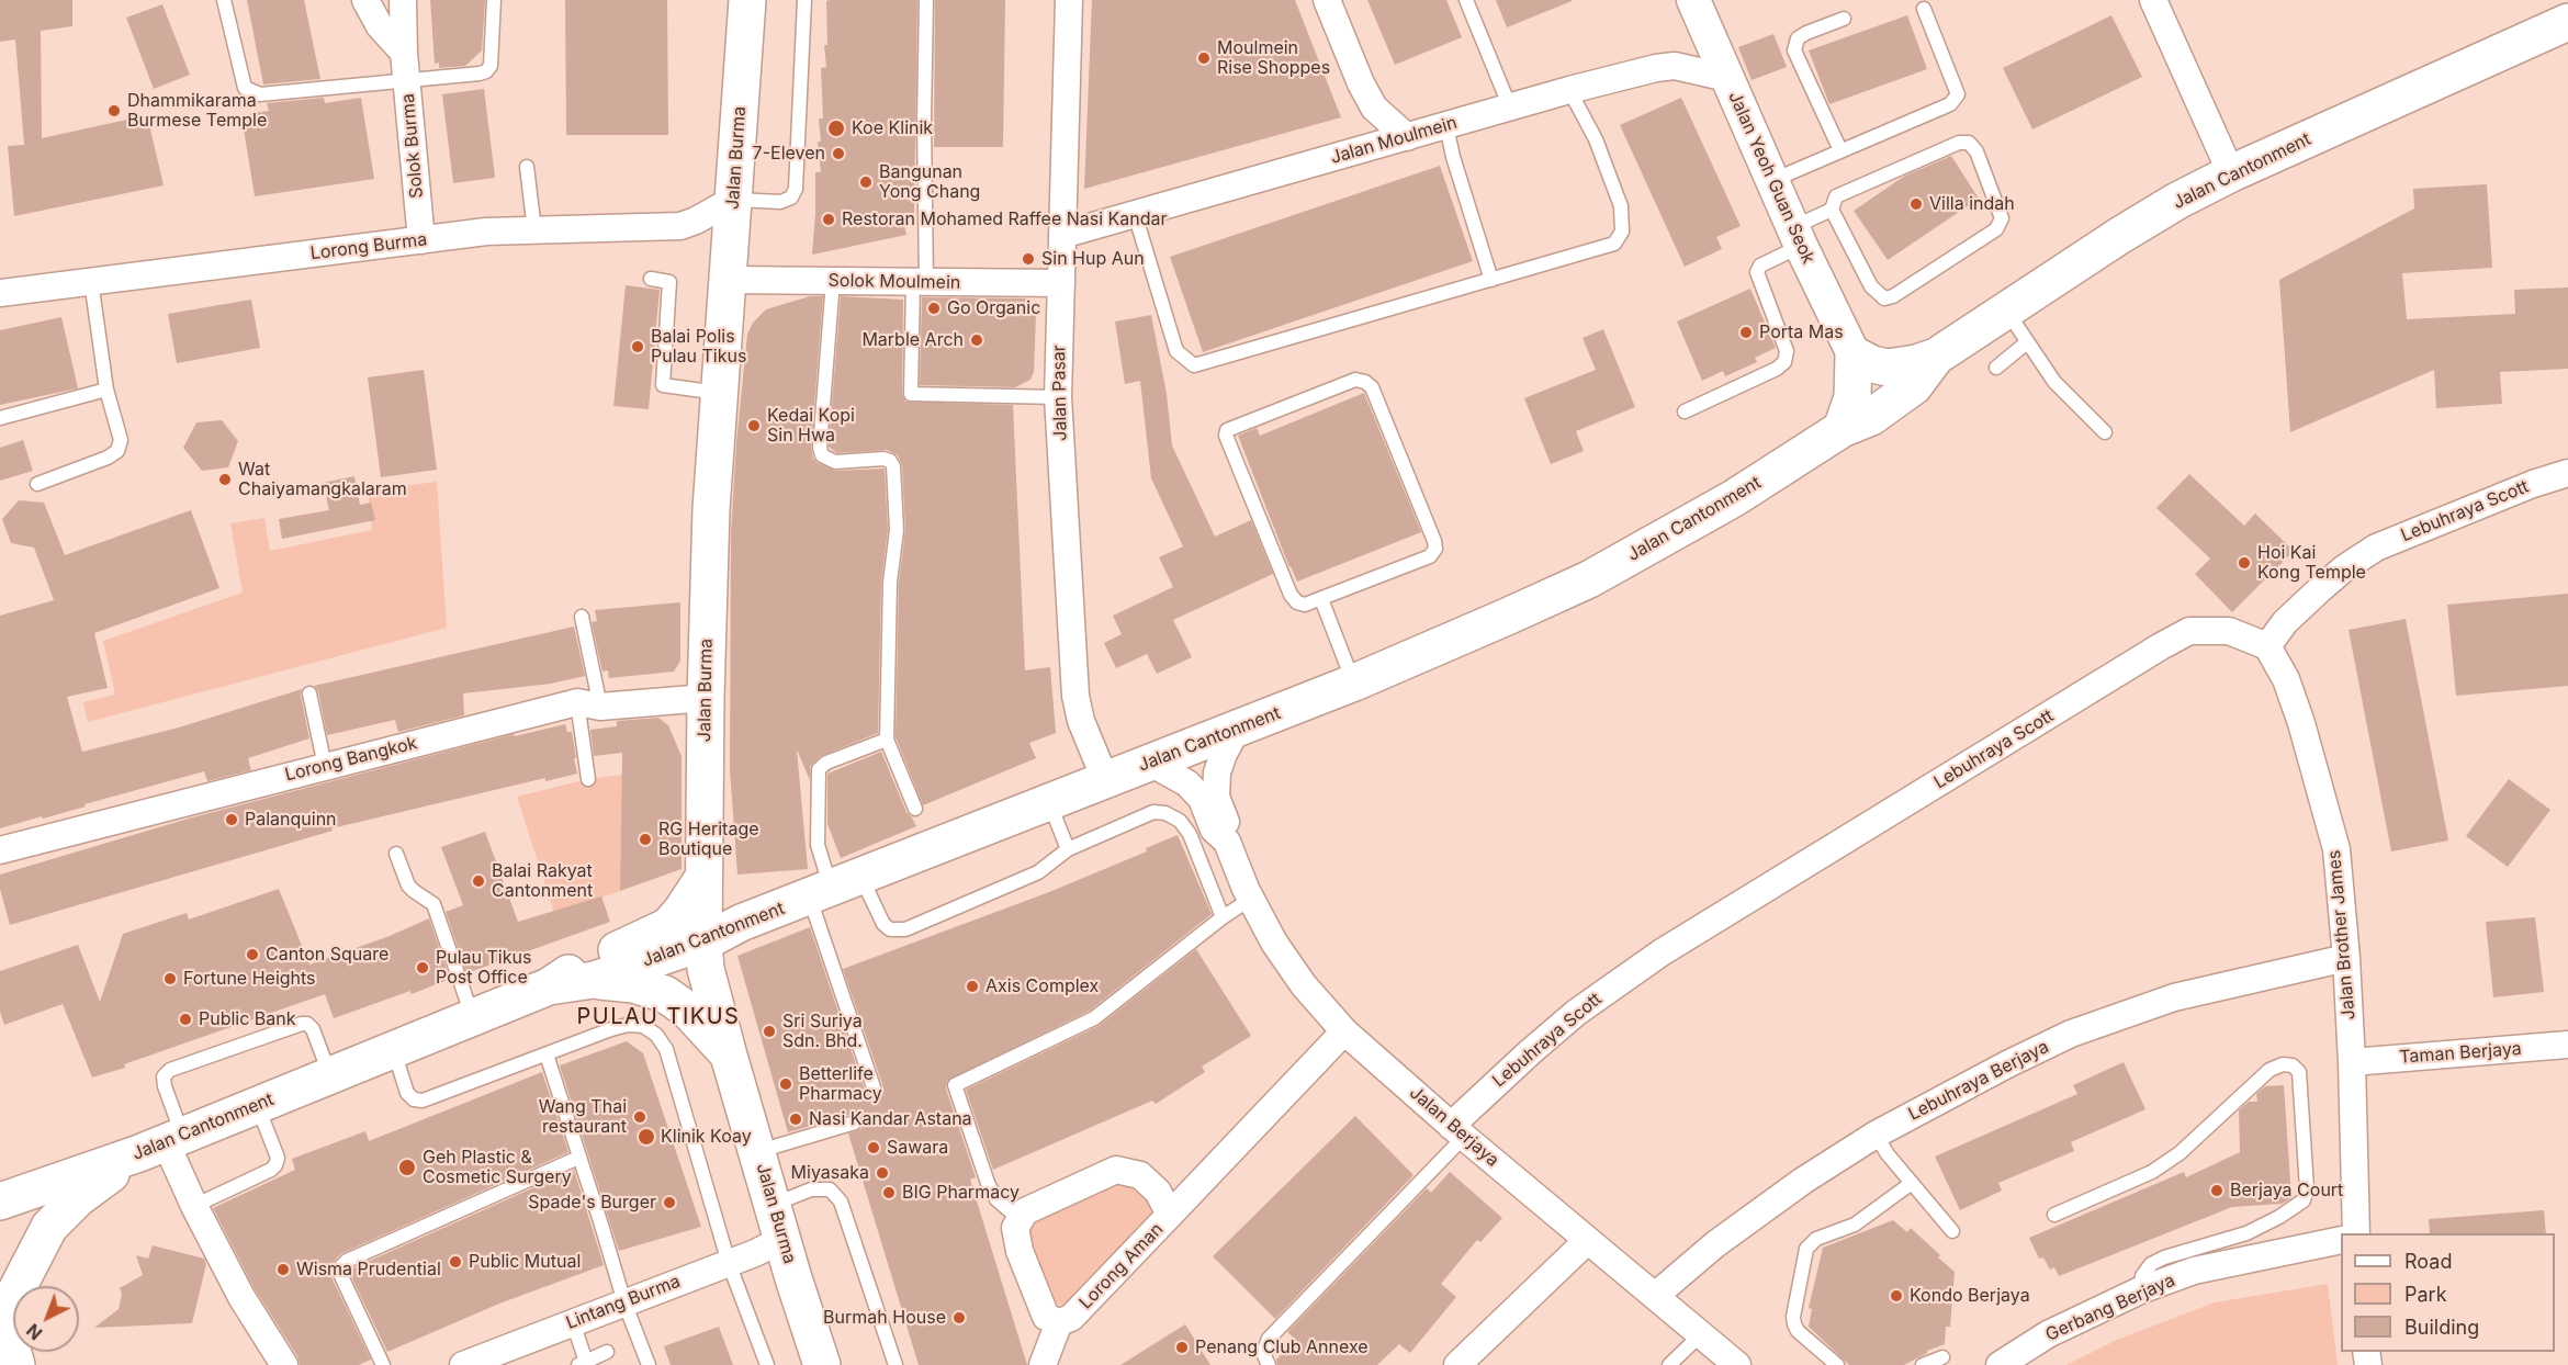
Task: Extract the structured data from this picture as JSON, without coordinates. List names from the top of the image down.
{
  "streets": {
    "main road": ["Jalan Burma", "Jalan Cantonment"],
    "street": [
      "Jalan Moulmein",
      "Solok Burma",
      "Jalan Yeoh Guan Seok",
      "Lorong Burma",
      "Solok Moulmein",
      "Jalan Pasar",
      "Lebuhraya Scott",
      "Lorong Bangkok",
      "Jalan Brother James",
      "Taman Berjaya",
      "Lebuhraya Berjaya",
      "Jalan Berjaya",
      "Lorong Aman",
      "Lintang Burma",
      "Gerbang Berjaya"
    ]
  },
  "crossings": [
    ["Jalan Moulmein", "Jalan Yeoh Guan Seok"],
    ["Jalan Moulmein", "Jalan Pasar"],
    ["Solok Burma", "Lorong Burma"],
    ["Jalan Burma", "Jalan Cantonment"],
    ["Jalan Burma", "Lorong Burma"],
    ["Jalan Burma", "Solok Moulmein"],
    ["Jalan Burma", "Lorong Bangkok"],
    ["Jalan Burma", "Lintang Burma"],
    ["Jalan Cantonment", "Jalan Yeoh Guan Seok"],
    ["Jalan Cantonment", "Jalan Pasar"],
    ["Jalan Cantonment", "Jalan Berjaya"],
    ["Solok Moulmein", "Jalan Pasar"],
    ["Lebuhraya Scott", "Jalan Brother James"],
    ["Lebuhraya Scott", "Jalan Berjaya"],
    ["Jalan Brother James", "Taman Berjaya"],
    ["Jalan Brother James", "Lebuhraya Berjaya"],
    ["Lebuhraya Berjaya", "Jalan Berjaya"],
    ["Jalan Berjaya", "Lorong Aman"]
  ],
  "districts": ["PULAU TIKUS"],
  "places": [
    "Moulmein Rise Shoppes",
    "Dhammikarama Burmese Temple",
    "Koe Klinik",
    "7-Eleven",
    "Bangunan Yong Chang",
    "Villa indah",
    "Restoran Mohamed Raffee Nasi Kandar",
    "Sin Hup Aun",
    "Go Organic",
    "Porta Mas",
    "Marble Arch",
    "Balai Polis Pulau Tikus",
    "Kedai Kopi Sin Hwa",
    "Wat Chaiyamangkalaram",
    "Hoi Kai Kong Temple",
    "Palanquinn",
    "RG Heritage Boutique",
    "Balai Rakyat Cantonment",
    "Canton Square",
    "Pulau Tikus Post Office",
    "Fortune Heights",
    "Axis Complex",
    "Public Bank",
    "Sri Suriya Sdn. Bhd.",
    "Betterlife Pharmacy",
    "Wang Thai restaurant",
    "Nasi Kandar Astana",
    "Klinik Koay",
    "Sawara",
    "Geh Plastic & Cosmetic Surgery",
    "Miyasaka",
    "Berjaya Court",
    "BIG Pharmacy",
    "Spade's Burger",
    "Public Mutual",
    "Wisma Prudential",
    "Kondo Berjaya",
    "Burmah House",
    "Penang Club Annexe"
  ],
  "legend": ["Road", "Park", "Building"],
  "north": "bottom left"
}
